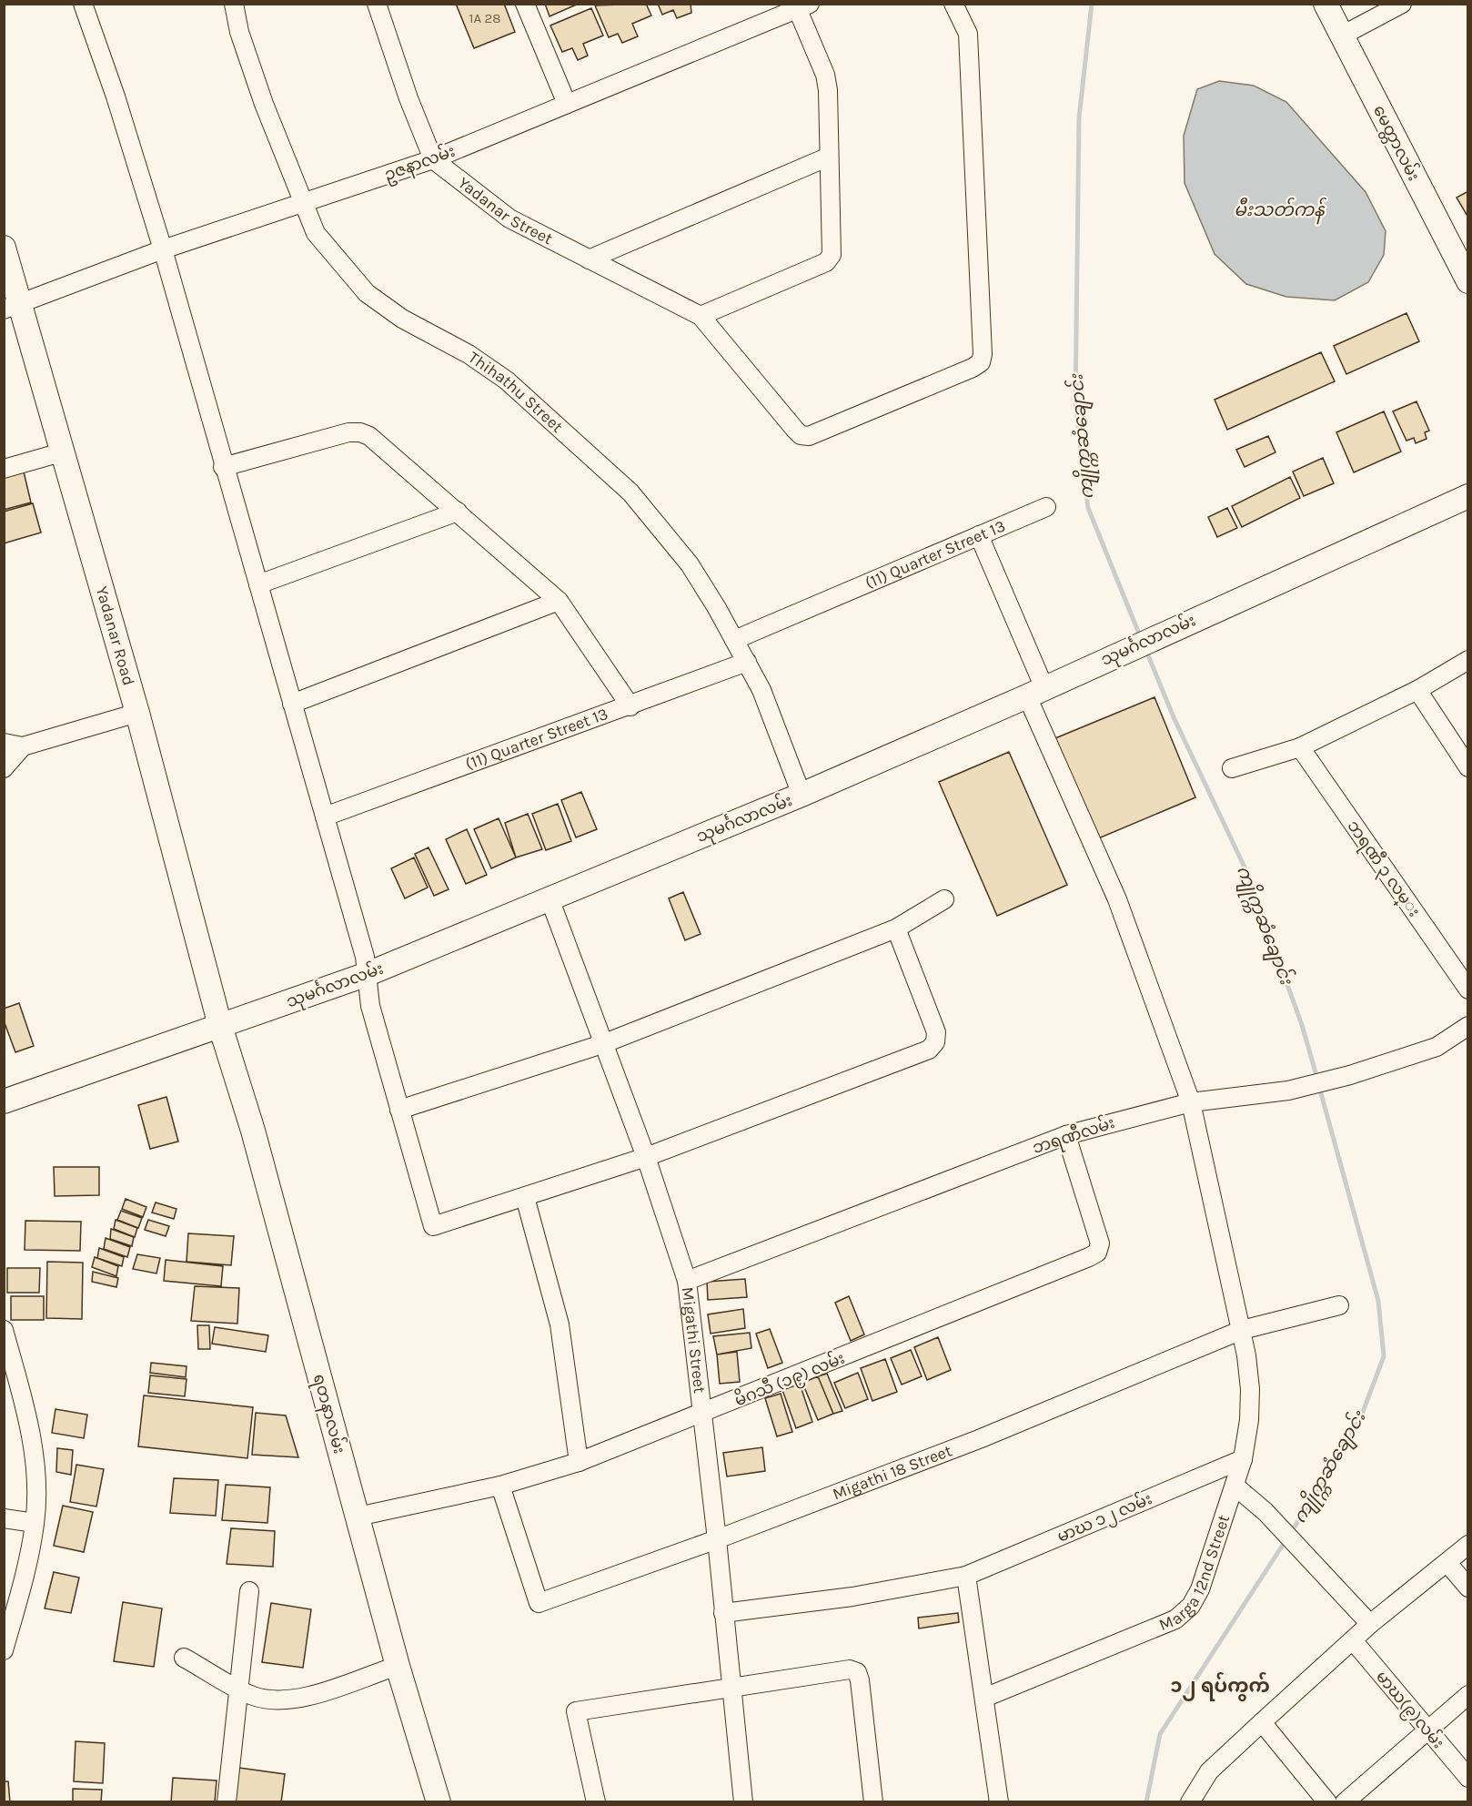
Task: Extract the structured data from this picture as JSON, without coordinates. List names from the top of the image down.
{
  "streets": {
    "main road": [
      "မေတ္တာလမ်း",
      "Yadanar Road",
      "သုမင်္ဂလာလမ်း",
      "ရတနာလမ်း"
    ],
    "street": [
      "ဥဇနာလမ်း",
      "Yadanar Street",
      "Thihathu Street",
      "(11) Quarter Street 13",
      "ဘရဏီ ၃ လမ္း",
      "ဘရဏီလမ်း",
      "Migathi Street",
      "မိဂသီ (၁၉) လမ်း",
      "Migathi 18 Street",
      "မာဃ ၁၂ လမ်း",
      "Marga 12nd Street",
      "မာဃ(၉)လမ်း"
    ]
  },
  "crossings": [
    ["ဥဇနာလမ်း", "Yadanar Street"],
    ["ဥဇနာလမ်း", "Thihathu Street"],
    ["ဥဇနာလမ်း", "Yadanar Road"],
    ["Thihathu Street", "(11) Quarter Street 13"],
    ["Thihathu Street", "သုမင်္ဂလာလမ်း"],
    ["(11) Quarter Street 13", "Marga 12nd Street"],
    ["Yadanar Road", "သုမင်္ဂလာလမ်း"],
    ["Yadanar Road", "ရတနာလမ်း"],
    ["သုမင်္ဂလာလမ်း", "Migathi Street"],
    ["သုမင်္ဂလာလမ်း", "ရတနာလမ်း"],
    ["သုမင်္ဂလာလမ်း", "Marga 12nd Street"],
    ["ဘရဏီလမ်း", "Migathi Street"],
    ["ဘရဏီလမ်း", "မိဂသီ (၁၉) လမ်း"],
    ["ဘရဏီလမ်း", "Marga 12nd Street"],
    ["Migathi Street", "မိဂသီ (၁၉) လမ်း"],
    ["Migathi Street", "Migathi 18 Street"],
    ["Migathi Street", "မာဃ ၁၂ လမ်း"],
    ["မိဂသီ (၁၉) လမ်း", "ရတနာလမ်း"],
    ["မိဂသီ (၁၉) လမ်း", "Migathi 18 Street"],
    ["Migathi 18 Street", "Marga 12nd Street"],
    ["မာဃ ၁၂ လမ်း", "Marga 12nd Street"]
  ],
  "districts": ["၁၂ ရပ်ကွက်"],
  "water": ["မီးသတ်ကန်", "ကျိုက္ကဆံချောင်း"],
  "house_numbers": ["1A 28"]
}
